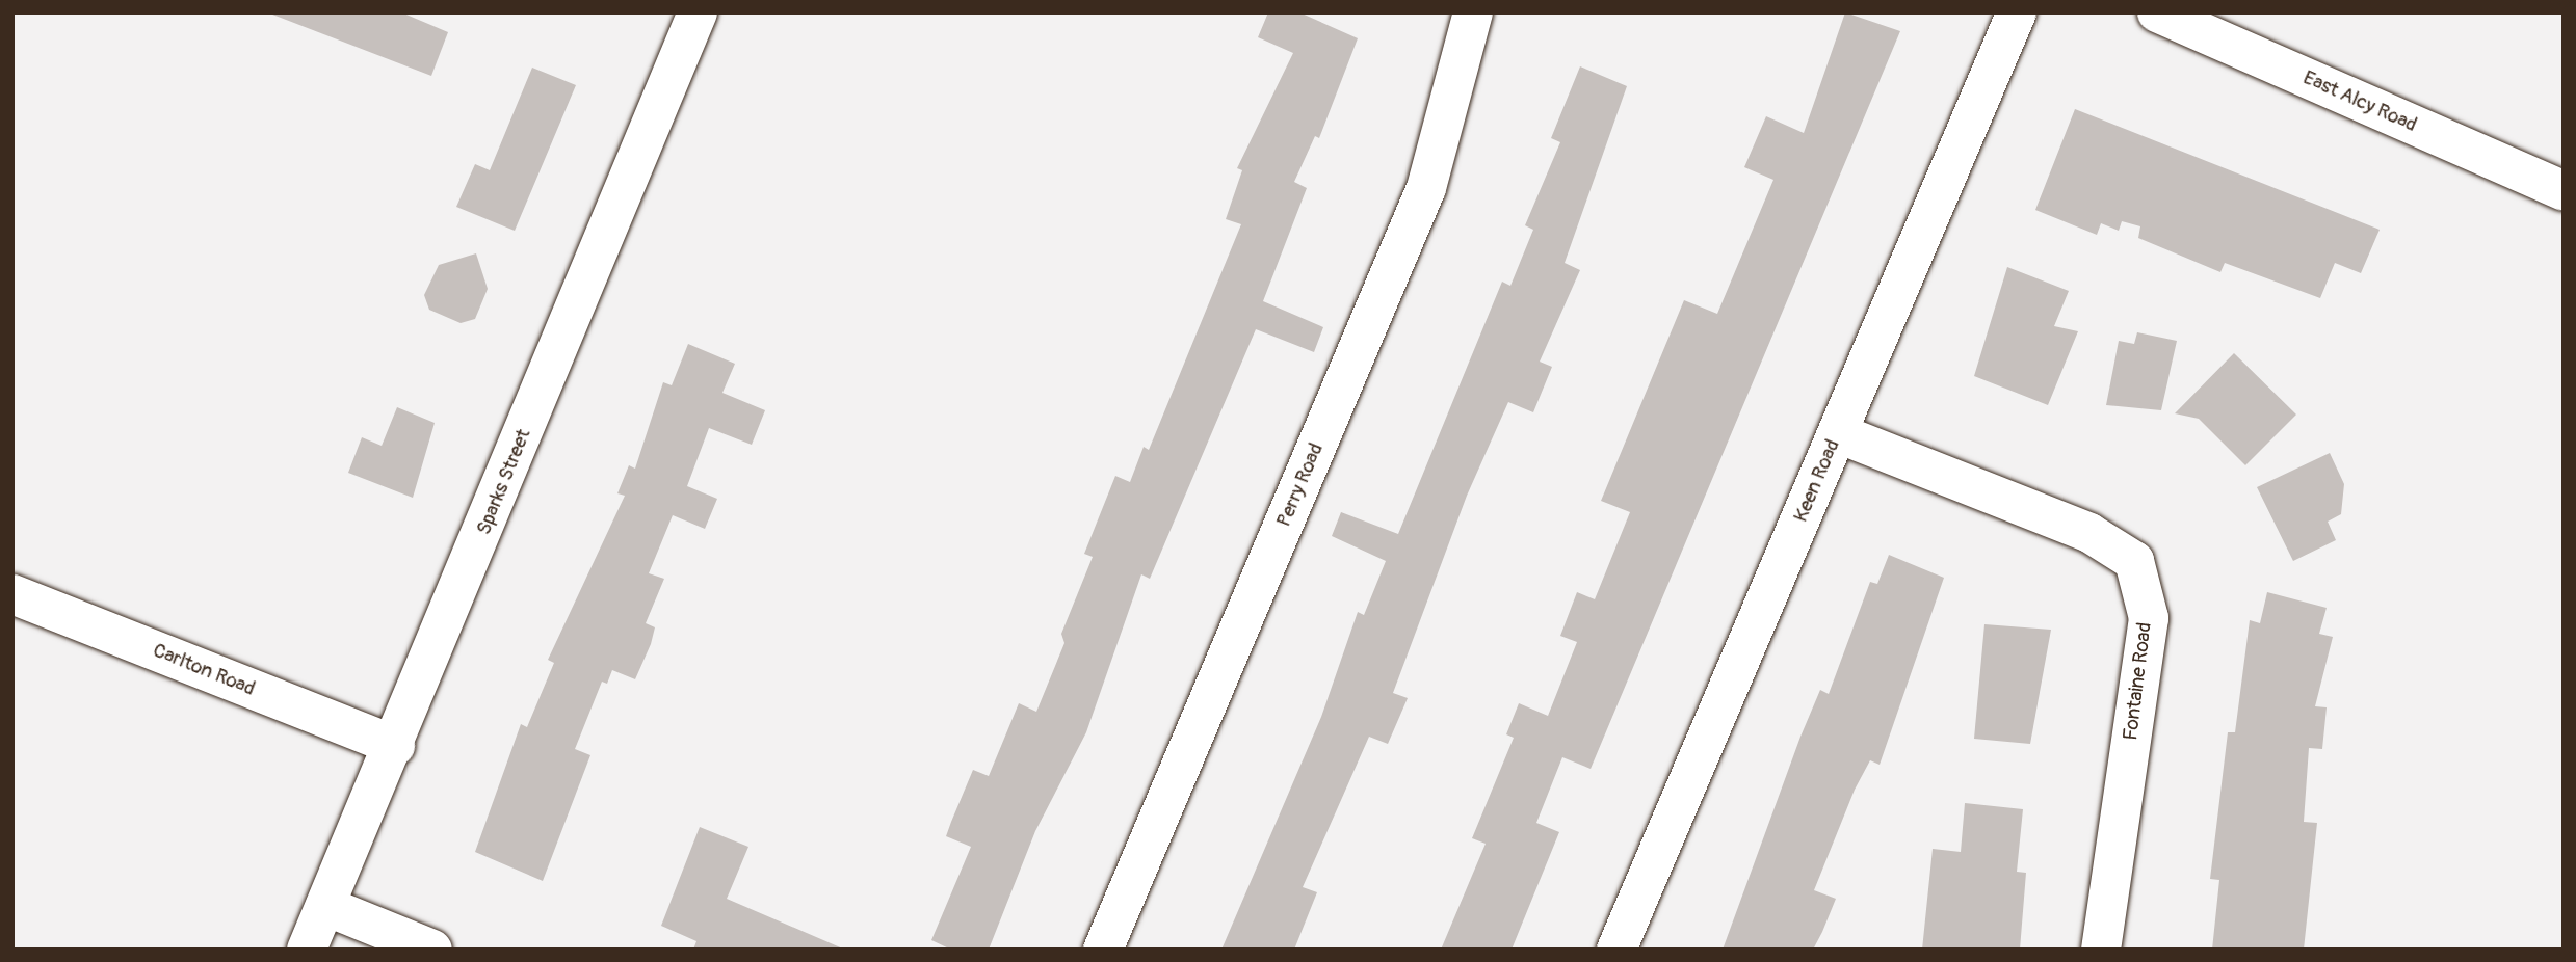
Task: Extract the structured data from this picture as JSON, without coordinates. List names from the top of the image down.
{
  "streets": {
    "street": [
      "East Alcy Road",
      "Keen Road",
      "Sparks Street",
      "Perry Road",
      "Carlton Road",
      "Fontaine Road"
    ]
  },
  "crossings": [
    ["Keen Road", "Fontaine Road"],
    ["Sparks Street", "Carlton Road"]
  ]
}
